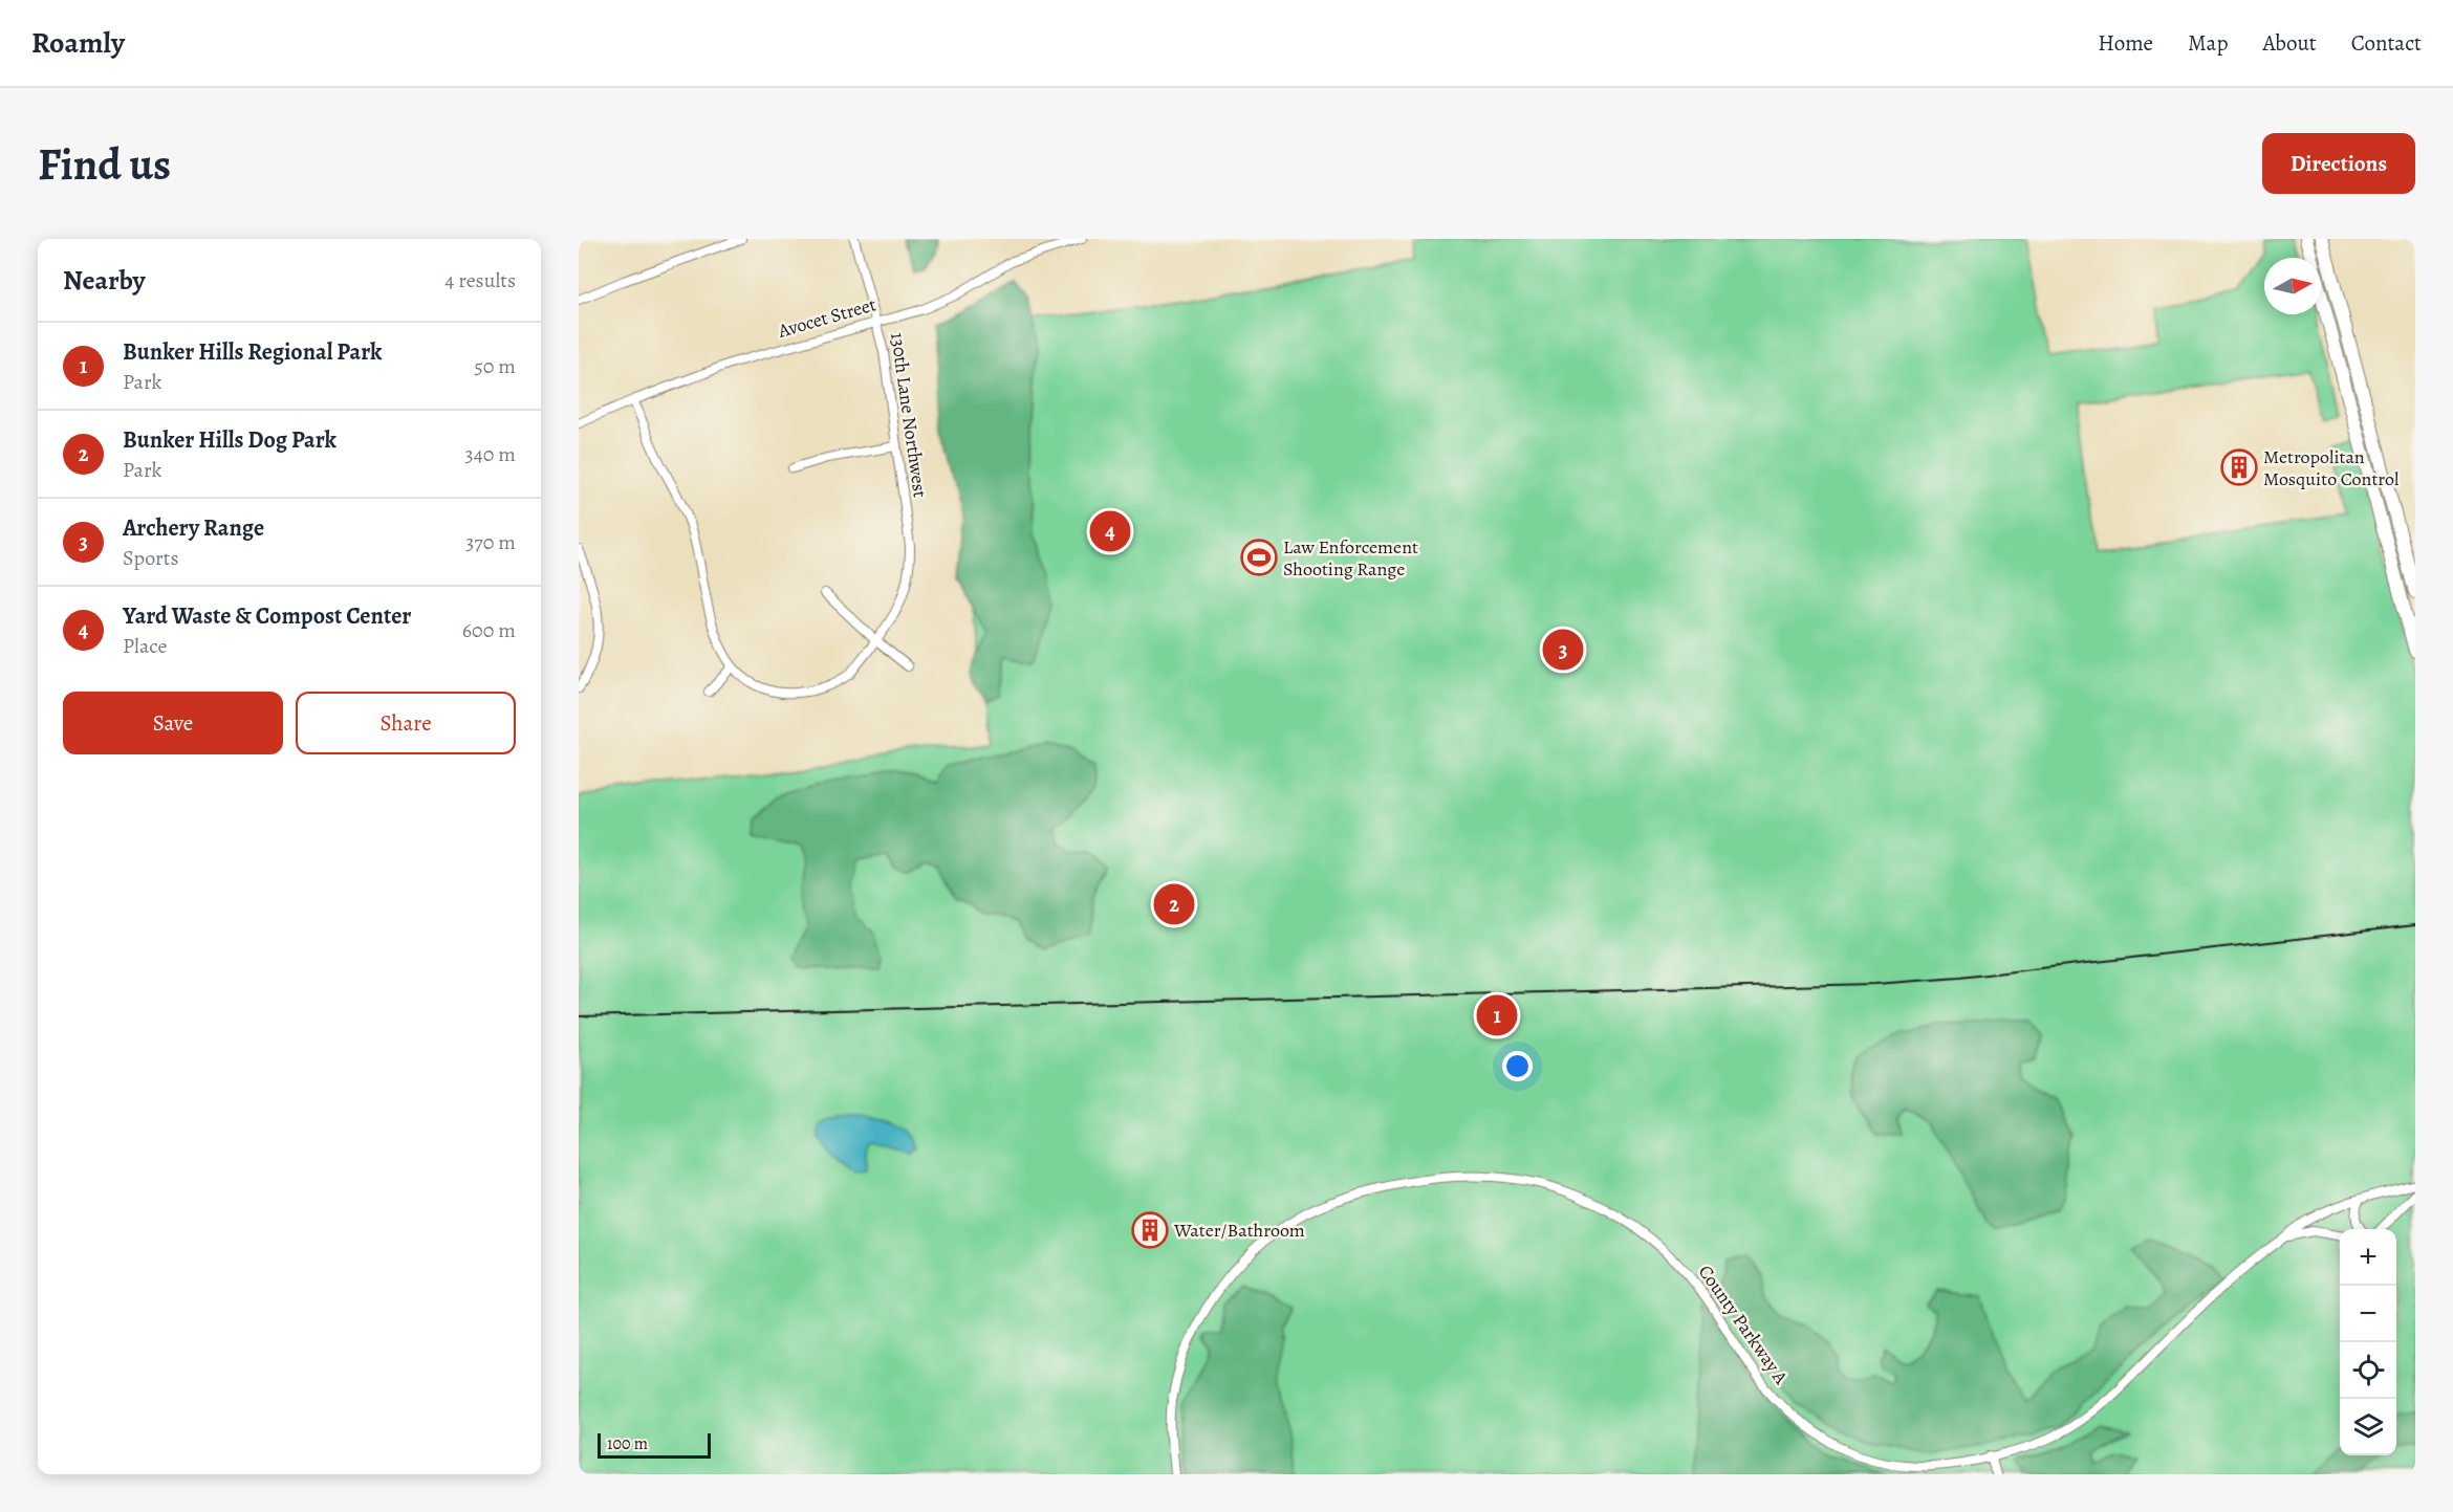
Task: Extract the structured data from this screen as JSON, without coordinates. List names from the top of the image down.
{
  "streets": {
    "street": ["Avocet Street", "130th Lane Northwest", "County Parkway A"]
  },
  "crossings": [
    ["Avocet Street", "130th Lane Northwest"]
  ],
  "places": {
    "building": ["Metropolitan Mosquito Control", "Water/Bathroom"],
    "sports": ["Law Enforcement Shooting Range"]
  },
  "scale_bar": "100 m",
  "north": "right",
  "page": {
    "header": "Roamly",
    "nav": [
      "Home",
      "Map",
      "About",
      "Contact"
    ],
    "buttons": [
      "Directions",
      ["Save", "Share"]
    ],
    "title": "Find us",
    "heading": ["Nearby", "4 results"],
    "list": [
      {
        "mark": "1",
        "name": "Bunker Hills Regional Park",
        "note": "Park",
        "value": "50 m"
      },
      {
        "mark": "2",
        "name": "Bunker Hills Dog Park",
        "note": "Park",
        "value": "340 m"
      },
      {
        "mark": "3",
        "name": "Archery Range",
        "note": "Sports",
        "value": "370 m"
      },
      {
        "mark": "4",
        "name": "Yard Waste & Compost Center",
        "note": "Place",
        "value": "600 m"
      }
    ],
    "pins": [
      "4",
      "3",
      "2",
      "1"
    ],
    "map_buttons": ["+", "−"],
    "scale": "100 m"
  }
}
